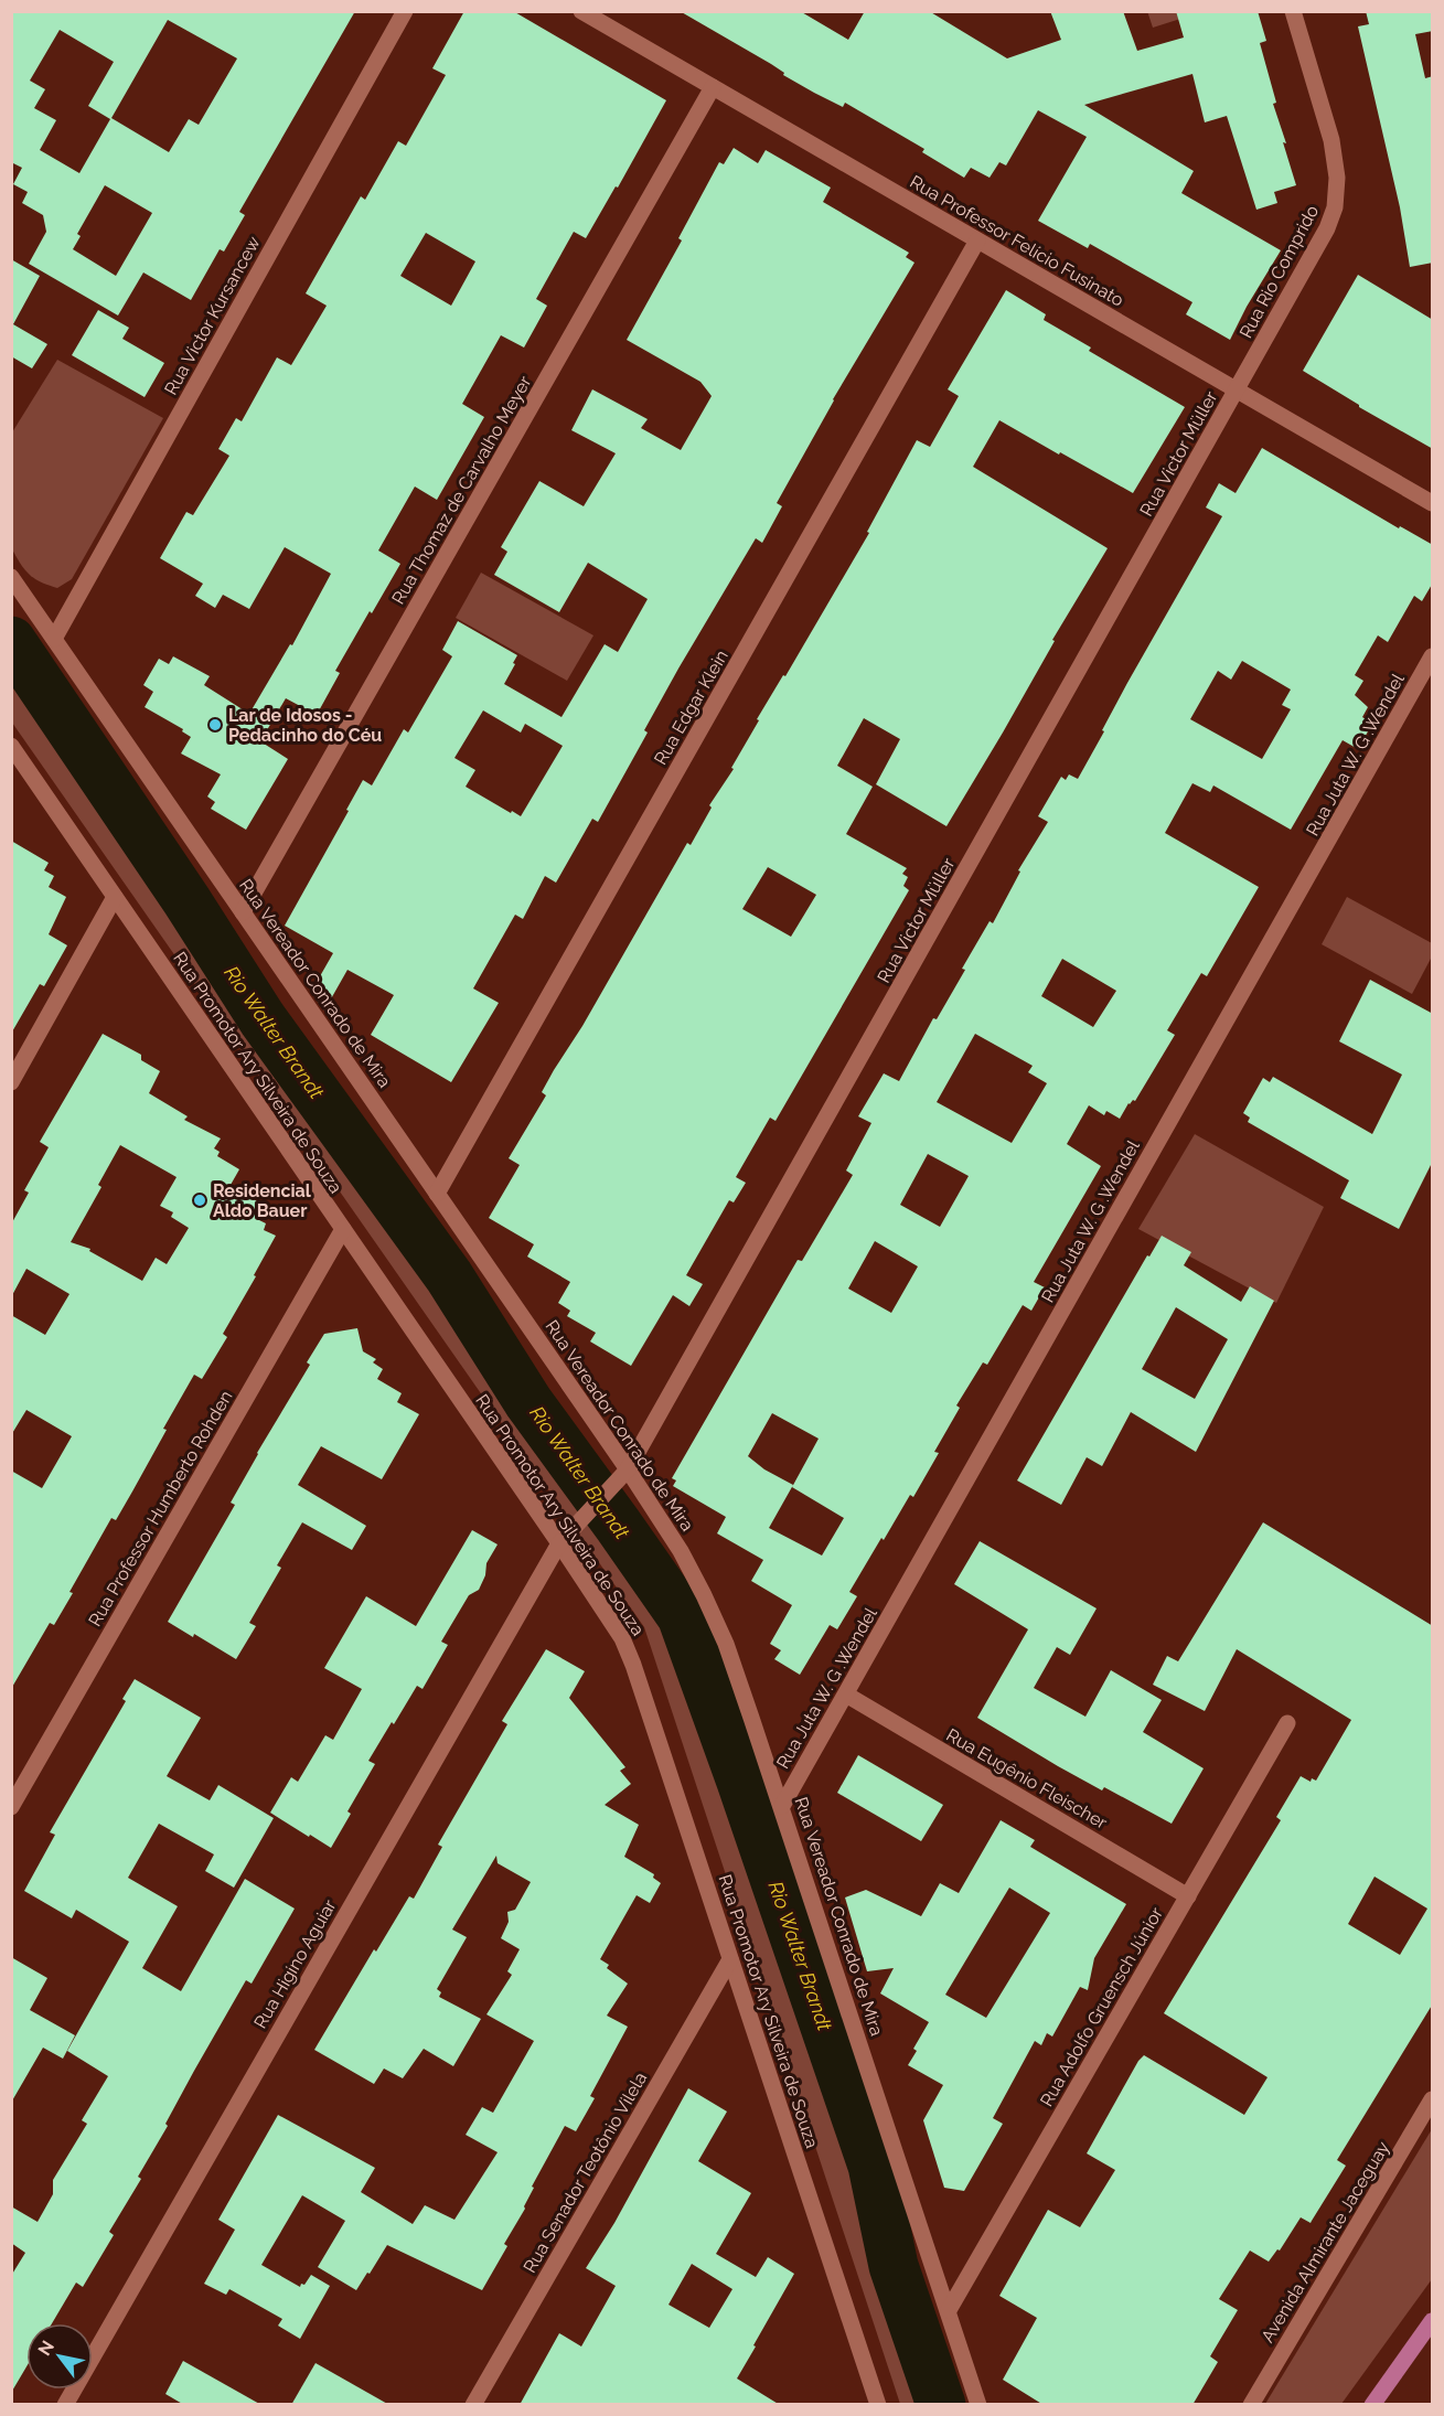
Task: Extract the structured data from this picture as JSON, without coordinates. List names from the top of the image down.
{
  "streets": {
    "street": [
      "Rua Professor Felício Fusinato",
      "Rua Rio Comprido",
      "Rua Victor Kursancew",
      "Rua Victor Müller",
      "Rua Thomaz de Carvalho Meyer",
      "Rua Edgar Klein",
      "Rua Juta W. G .Wendel",
      "Rua Vereador Conrado de Mira",
      "Rua Promotor Ary Silveira de Souza",
      "Rua Professor Humberto Rohden",
      "Rua Eugênio Fleischer",
      "Rua Higino Aguiar",
      "Rua Adolfo Gruensch Júnior",
      "Rua Senador Teotônio Vilela",
      "Avenida Almirante Jaceguay"
    ]
  },
  "crossings": [
    ["Rua Professor Felício Fusinato", "Rua Rio Comprido"],
    ["Rua Professor Felício Fusinato", "Rua Victor Müller"],
    ["Rua Professor Felício Fusinato", "Rua Thomaz de Carvalho Meyer"],
    ["Rua Professor Felício Fusinato", "Rua Edgar Klein"],
    ["Rua Rio Comprido", "Rua Victor Müller"],
    ["Rua Victor Kursancew", "Rua Vereador Conrado de Mira"],
    ["Rua Victor Müller", "Rua Vereador Conrado de Mira"],
    ["Rua Victor Müller", "Rua Promotor Ary Silveira de Souza"],
    ["Rua Victor Müller", "Rua Higino Aguiar"],
    ["Rua Thomaz de Carvalho Meyer", "Rua Vereador Conrado de Mira"],
    ["Rua Edgar Klein", "Rua Vereador Conrado de Mira"],
    ["Rua Juta W. G .Wendel", "Rua Vereador Conrado de Mira"],
    ["Rua Juta W. G .Wendel", "Rua Eugênio Fleischer"],
    ["Rua Vereador Conrado de Mira", "Rua Adolfo Gruensch Júnior"],
    ["Rua Promotor Ary Silveira de Souza", "Rua Professor Humberto Rohden"],
    ["Rua Promotor Ary Silveira de Souza", "Rua Higino Aguiar"],
    ["Rua Promotor Ary Silveira de Souza", "Rua Senador Teotônio Vilela"],
    ["Rua Eugênio Fleischer", "Rua Adolfo Gruensch Júnior"]
  ],
  "water": ["Rio Walter Brandt"],
  "places": ["Lar de Idosos - Pedacinho do Céu", "Residencial Aldo Bauer"],
  "north": "top left"
}
